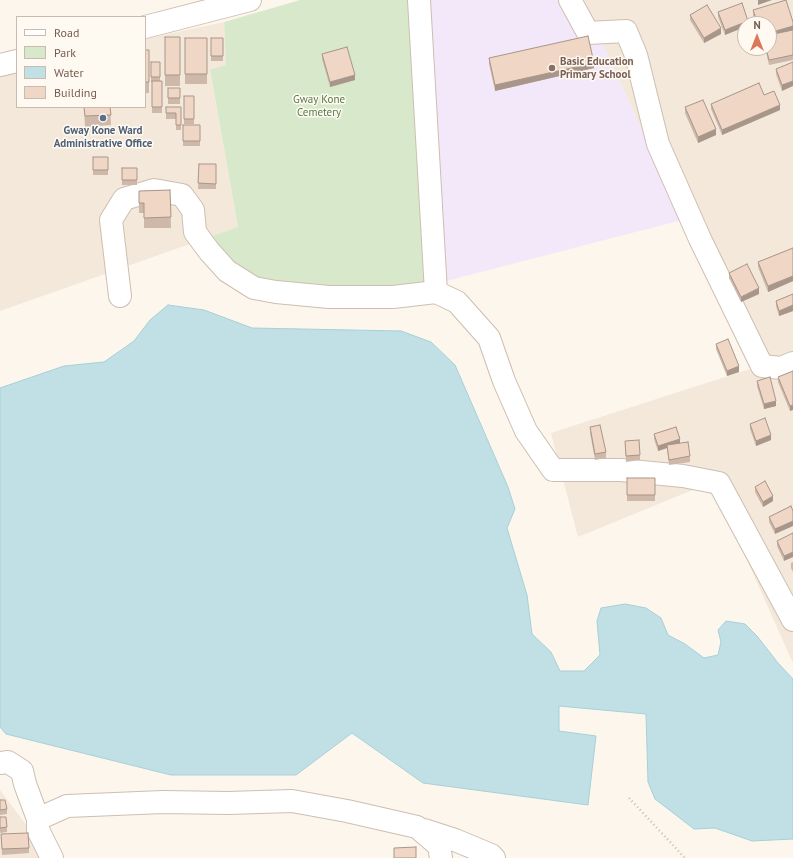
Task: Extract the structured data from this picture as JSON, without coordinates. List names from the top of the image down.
{
  "parks": ["Gway Kone Cemetery"],
  "places": ["Basic Education Primary School", "Gway Kone Ward Administrative Office"],
  "legend": [
    "Road",
    "Park",
    "Water",
    "Building"
  ],
  "north": "top"
}
